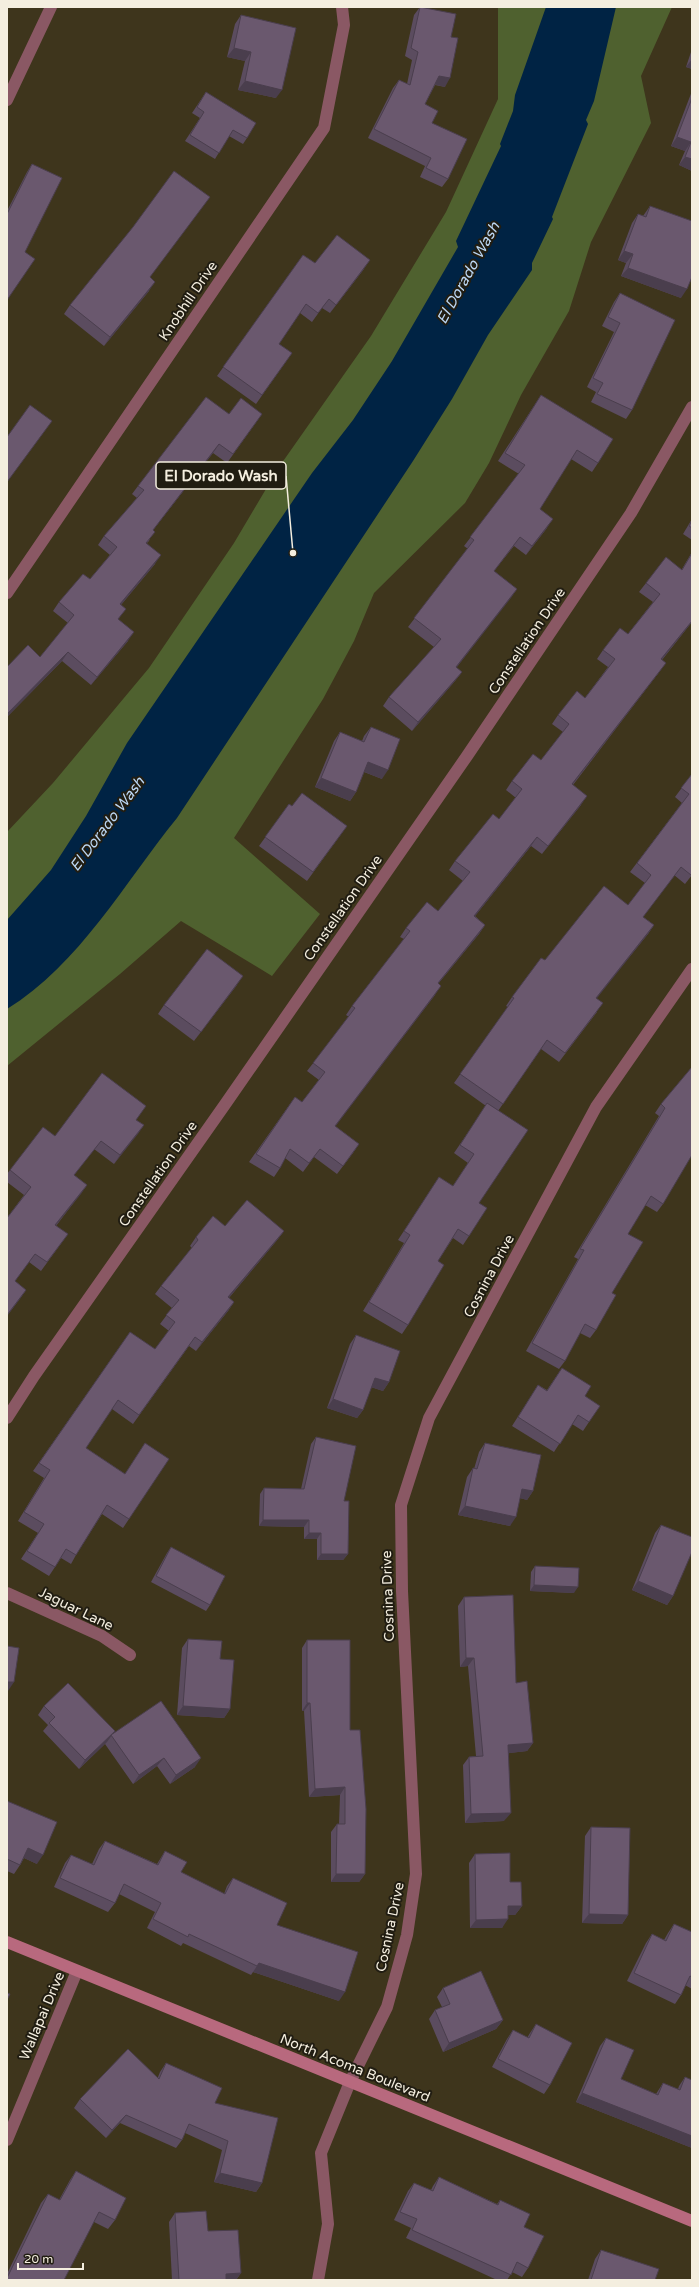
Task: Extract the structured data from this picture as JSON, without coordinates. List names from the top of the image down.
{
  "streets": {
    "main road": ["North Acoma Boulevard"],
    "street": [
      "Knobhill Drive",
      "Constellation Drive",
      "Cosnina Drive",
      "Jaguar Lane",
      "Wallapai Drive"
    ]
  },
  "crossings": [
    ["Cosnina Drive", "North Acoma Boulevard"],
    ["Wallapai Drive", "North Acoma Boulevard"]
  ],
  "water": ["El Dorado Wash"],
  "places": ["El Dorado Wash"],
  "scale_bar": "20 m"
}
